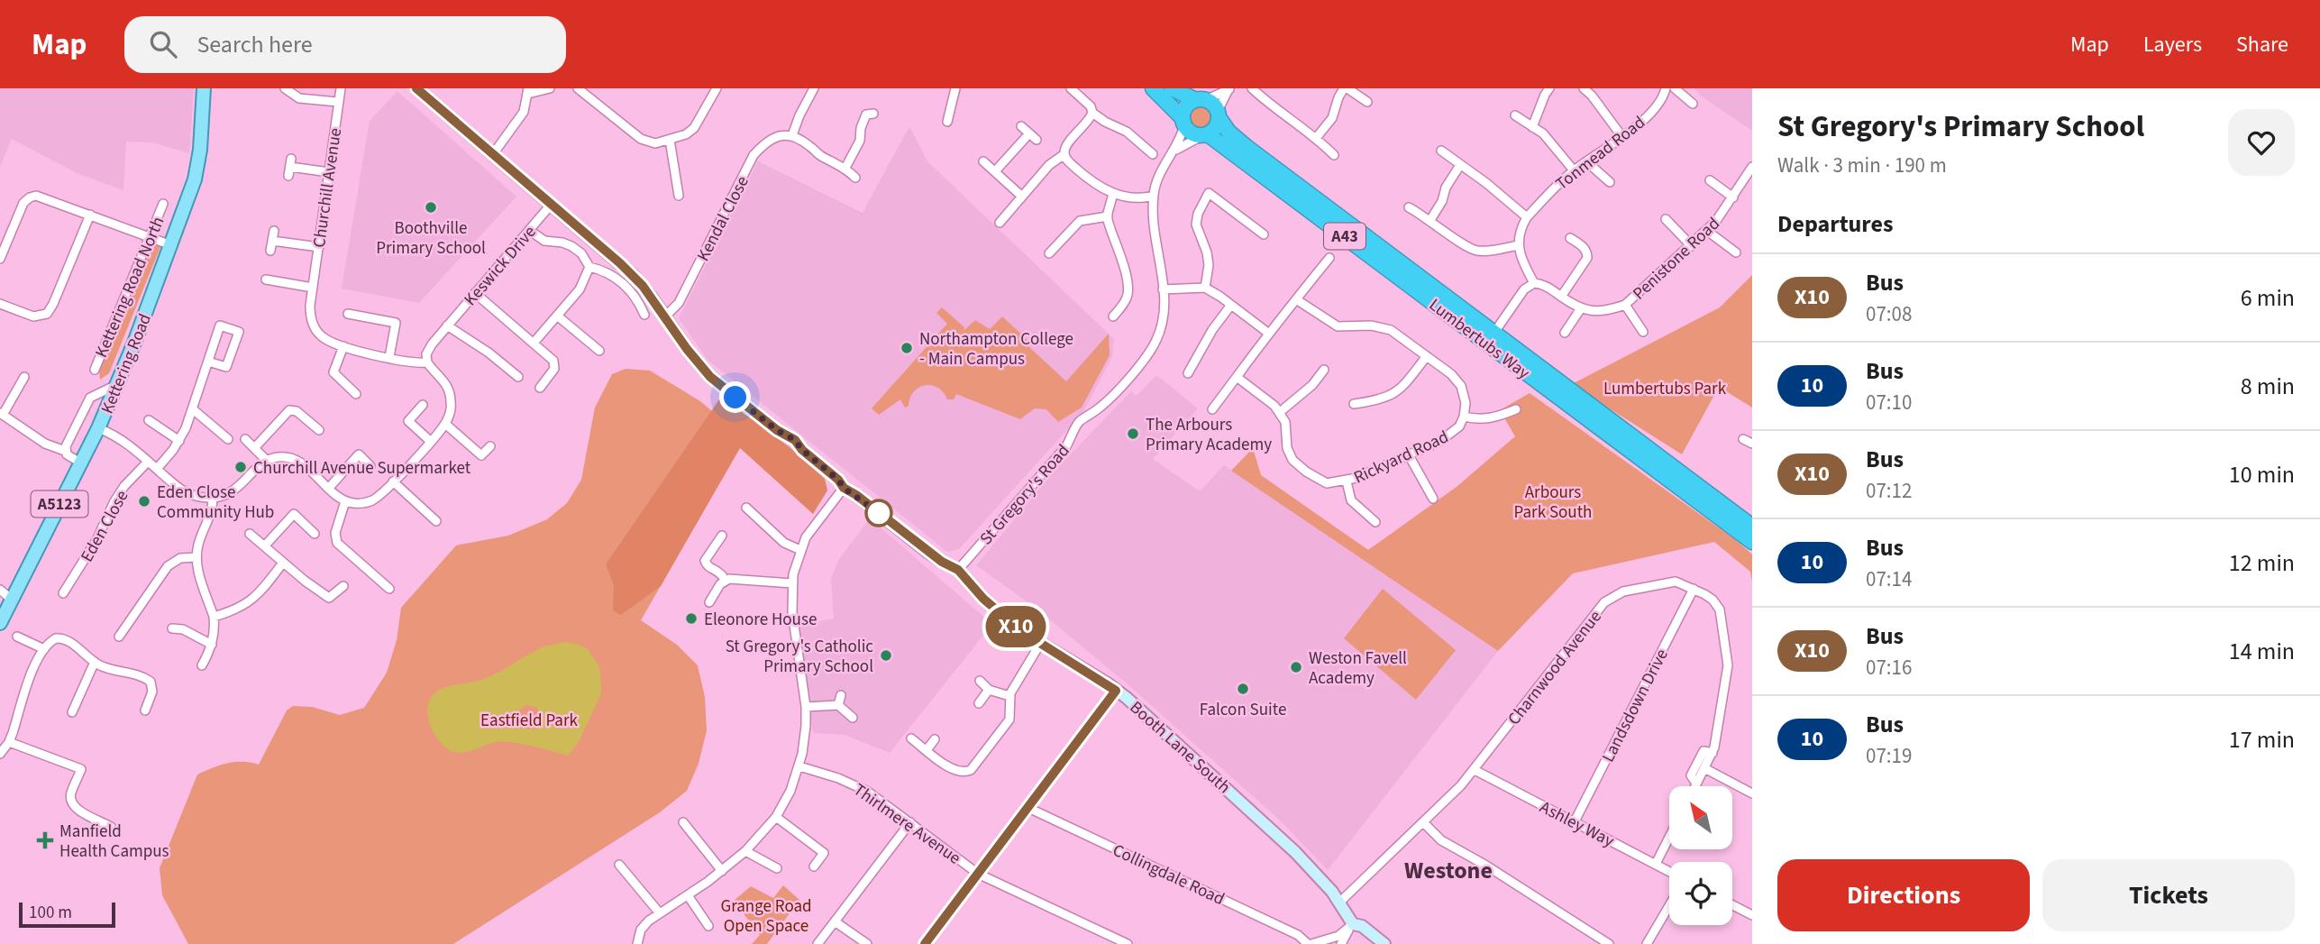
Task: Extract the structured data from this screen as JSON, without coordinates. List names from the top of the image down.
{
  "streets": {
    "highway": ["A43", "Lumbertubs Way"],
    "main road": ["Kettering Road", "A5123"],
    "street": [
      "Tonmead Road",
      "Churchill Avenue",
      "Kendal Close",
      "Penistone Road",
      "Keswick Drive",
      "Kettering Road North",
      "Rickyard Road",
      "St Gregory's Road",
      "Eden Close",
      "Charnwood Avenue",
      "Landsdown Drive",
      "Booth Lane South",
      "Thirlmere Avenue",
      "Ashley Way",
      "Collingdale Road"
    ]
  },
  "crossings": [
    ["Churchill Avenue", "Keswick Drive"],
    ["Kendal Close", "Booth Lane South"],
    ["A43", "Lumbertubs Way"],
    ["A43", "St Gregory's Road"],
    ["Keswick Drive", "Booth Lane South"],
    ["Kettering Road North", "Kettering Road"],
    ["Lumbertubs Way", "St Gregory's Road"],
    ["St Gregory's Road", "Booth Lane South"],
    ["Charnwood Avenue", "Landsdown Drive"],
    ["Charnwood Avenue", "Booth Lane South"],
    ["Charnwood Avenue", "Ashley Way"],
    ["Landsdown Drive", "Ashley Way"]
  ],
  "districts": ["Westone"],
  "parks": [
    "Lumbertubs Park",
    "Arbours Park South",
    "Eastfield Park",
    "Grange Road Open Space"
  ],
  "places": {
    "other": [
      "Boothville Primary School",
      "Northampton College - Main Campus",
      "The Arbours Primary Academy",
      "Churchill Avenue Supermarket",
      "Eden Close Community Hub",
      "Eleonore House",
      "St Gregory's Catholic Primary School",
      "Weston Favell Academy",
      "Falcon Suite"
    ],
    "health": ["Manfield Health Campus"]
  },
  "lines": ["bus line X10"],
  "scale_bar": "100 m",
  "north": "top left",
  "page": {
    "header": "Map",
    "search": "Search here",
    "nav": ["Map", "Layers", "Share"],
    "on_map": "X10",
    "heading": [
      ["St Gregory's Primary School", "Walk · 3 min · 190 m"],
      "Departures"
    ],
    "list": [
      {
        "mark": "X10",
        "name": "Bus",
        "note": "07:08",
        "value": "6 min"
      },
      {
        "mark": "10",
        "name": "Bus",
        "note": "07:10",
        "value": "8 min"
      },
      {
        "mark": "X10",
        "name": "Bus",
        "note": "07:12",
        "value": "10 min"
      },
      {
        "mark": "10",
        "name": "Bus",
        "note": "07:14",
        "value": "12 min"
      },
      {
        "mark": "X10",
        "name": "Bus",
        "note": "07:16",
        "value": "14 min"
      },
      {
        "mark": "10",
        "name": "Bus",
        "note": "07:19",
        "value": "17 min"
      }
    ],
    "buttons": ["Directions", "Tickets"],
    "scale": "100 m"
  }
}
